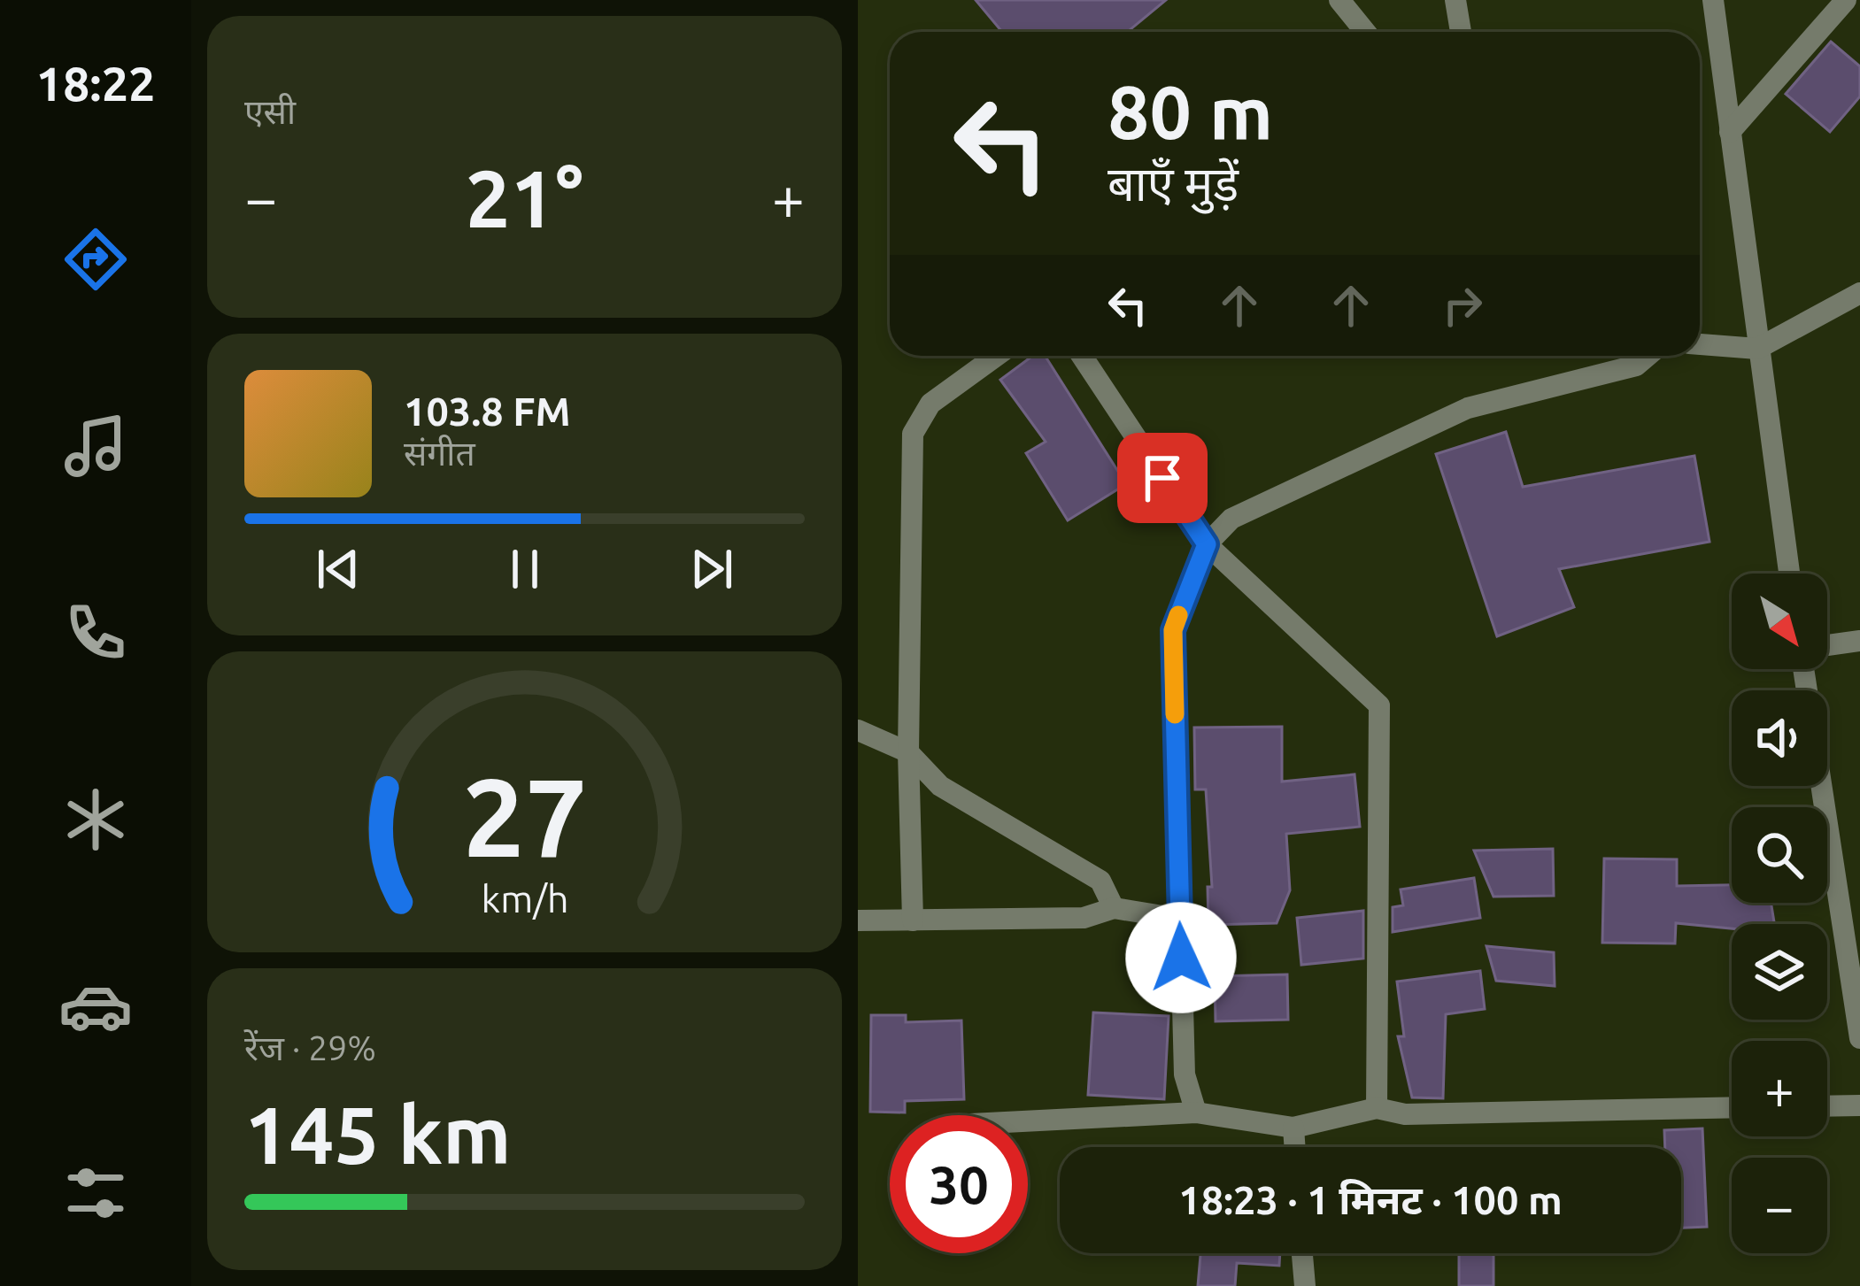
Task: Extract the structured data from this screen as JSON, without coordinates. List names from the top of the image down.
{
  "north": "bottom right",
  "page": {
    "tabs": "18:22",
    "tile": [
      "एसी",
      ["रेंज · 29%", "145 km"]
    ],
    "turn": ["80 m", "बाएँ मुड़ें"],
    "heat": ["−", "21°", "+"],
    "song": ["103.8 FM", "संगीत"],
    "map_buttons": ["+", "−"],
    "limit": "30",
    "trip": "18:23 · 1 मिनट · 100 m",
    "gauge": ["27", "km/h"]
  }
}
